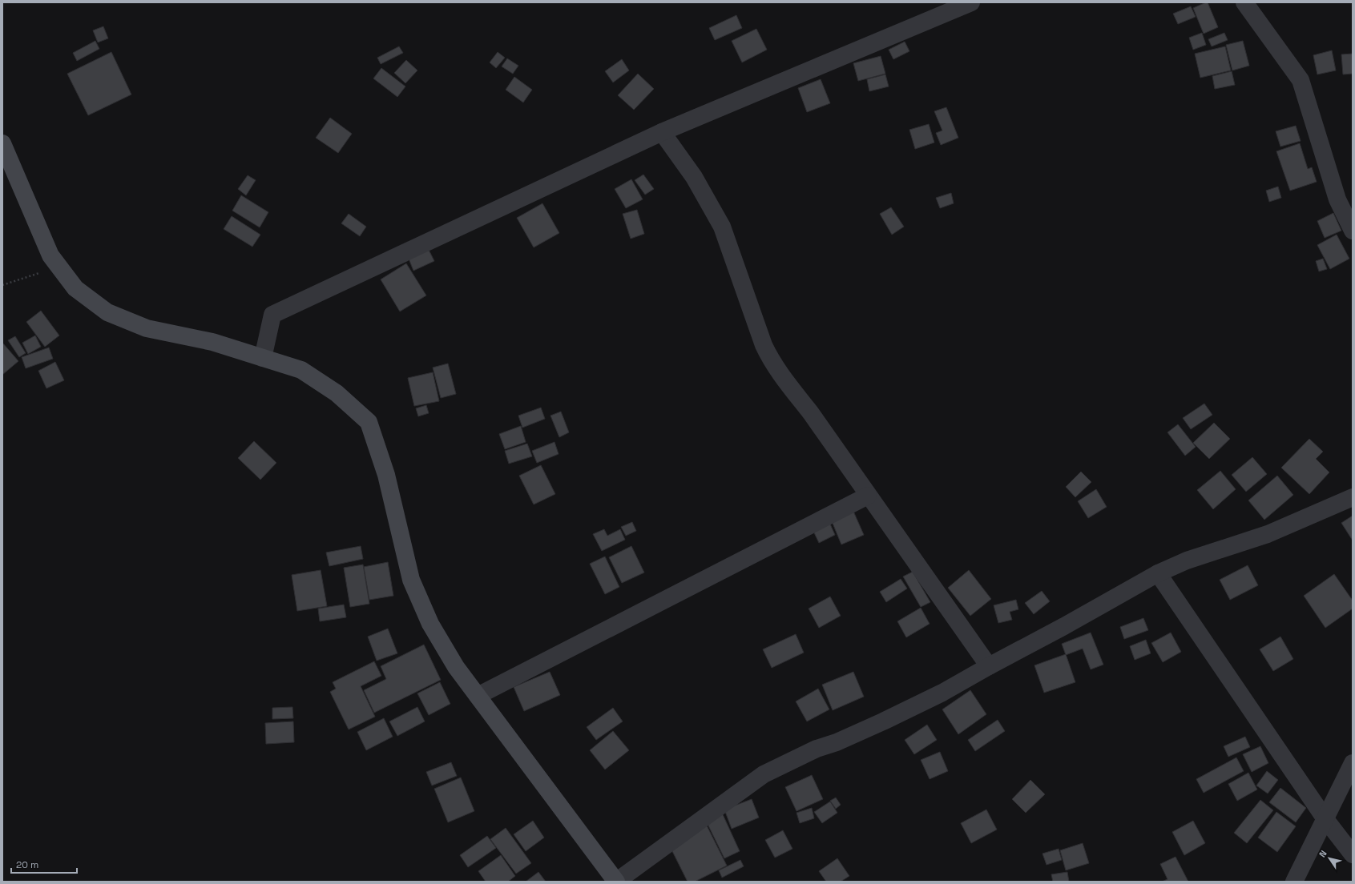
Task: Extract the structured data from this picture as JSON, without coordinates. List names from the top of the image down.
{
  "scale_bar": "20 m",
  "north": "top left"
}
